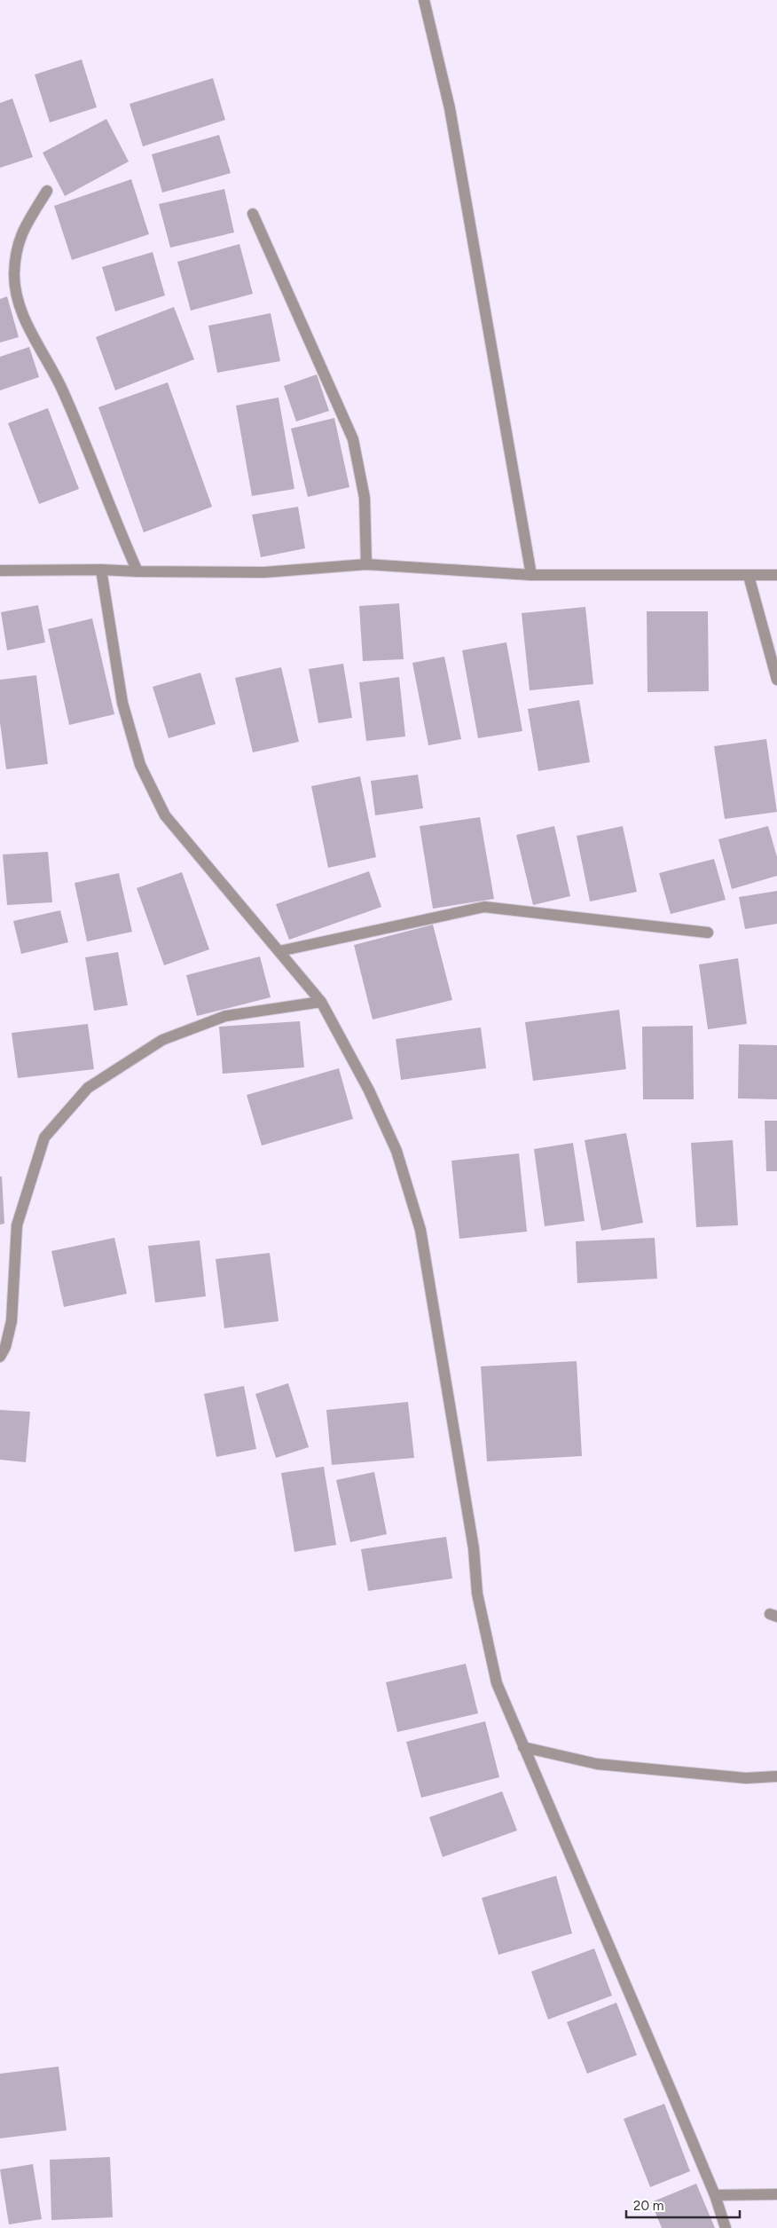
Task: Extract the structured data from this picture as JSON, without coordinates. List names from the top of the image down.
{
  "scale_bar": "20 m"
}
